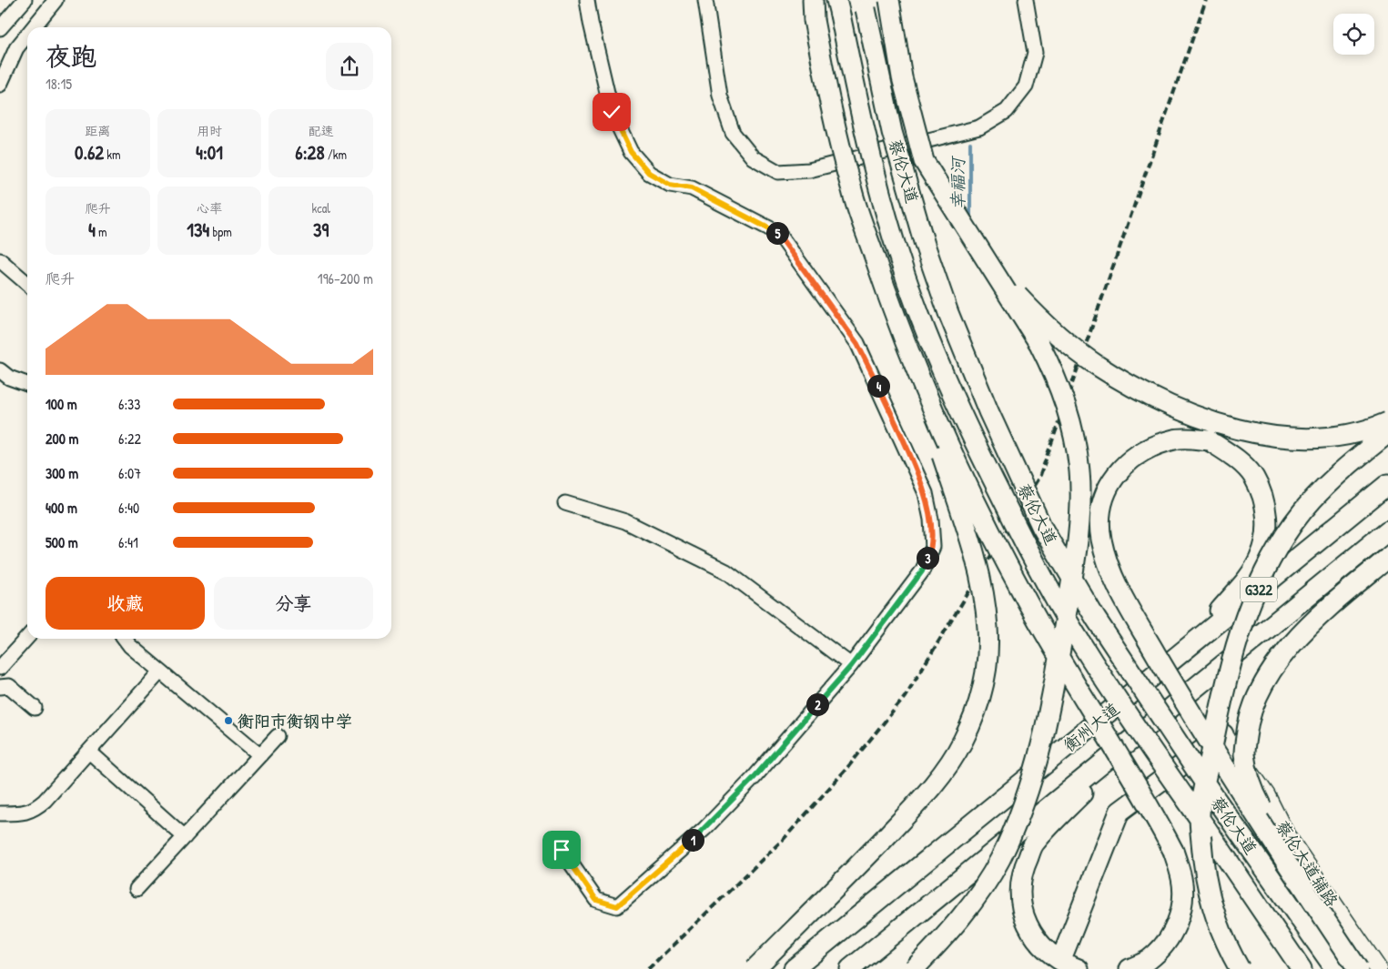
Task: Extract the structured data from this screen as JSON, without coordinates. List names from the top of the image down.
{
  "streets": {
    "highway": ["蔡伦大道", "G322", "衡州大道"],
    "main road": ["蔡伦大道辅路"]
  },
  "water": ["幸福河"],
  "places": ["衡阳市衡钢中学"],
  "page": {
    "heading": ["夜跑", "18:15"],
    "stats": [
      ["距离", "0.62 km"],
      ["用时", "4:01"],
      ["配速", "6:28 /km"],
      ["爬升", "4 m"],
      ["心率", "134 bpm"],
      ["kcal", "39"]
    ],
    "pins": [
      "5",
      "4",
      "3",
      "2",
      "1"
    ],
    "chart": ["爬升", "196–200 m"],
    "list": [
      {
        "name": "100 m",
        "note": "6:33"
      },
      {
        "name": "200 m",
        "note": "6:22"
      },
      {
        "name": "300 m",
        "note": "6:07"
      },
      {
        "name": "400 m",
        "note": "6:40"
      },
      {
        "name": "500 m",
        "note": "6:41"
      }
    ],
    "buttons": ["收藏", "分享"]
  }
}
